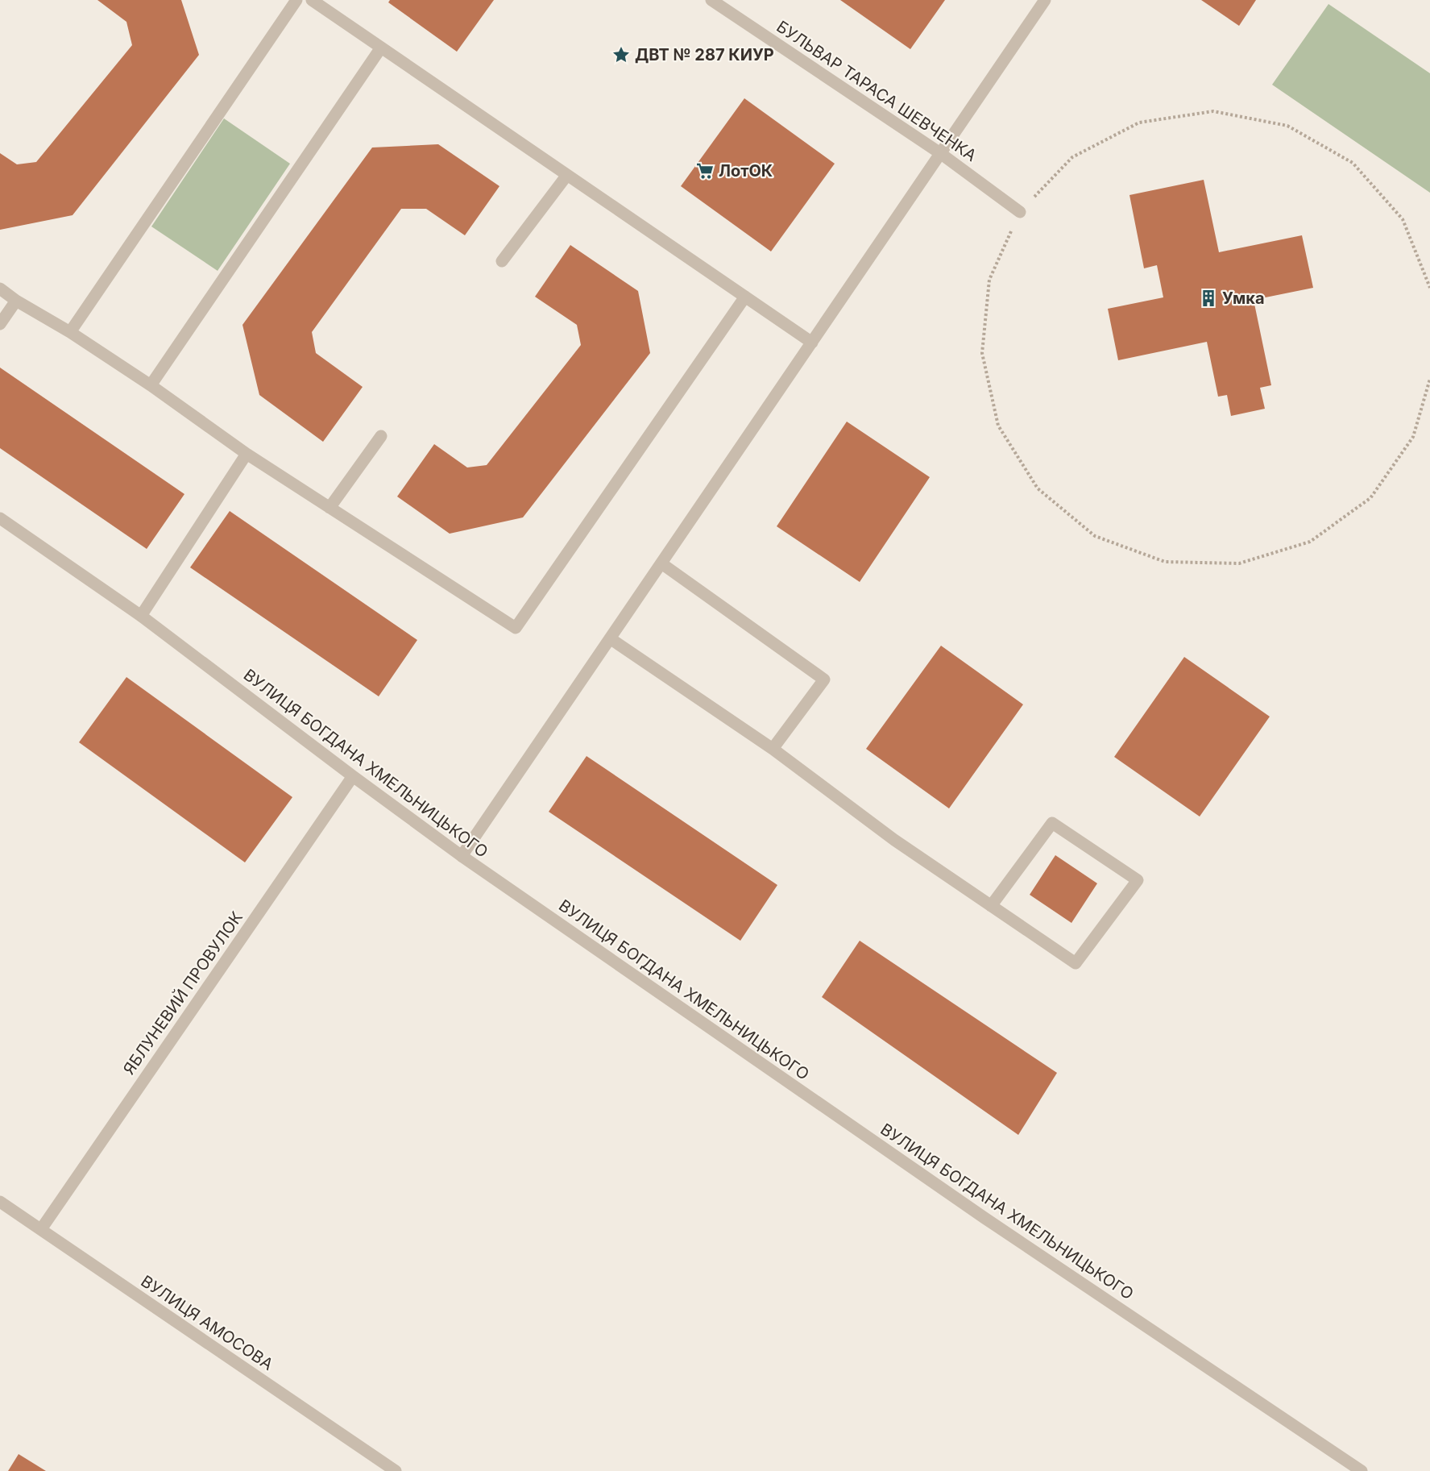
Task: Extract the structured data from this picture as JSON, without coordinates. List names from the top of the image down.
{
  "streets": {
    "street": [
      "БУЛЬВАР ТАРАСА ШЕВЧЕНКА",
      "ВУЛИЦЯ БОГДАНА ХМЕЛЬНИЦЬКОГО",
      "ЯБЛУНЕВИЙ ПРОВУЛОК",
      "ВУЛИЦЯ АМОСОВА"
    ]
  },
  "crossings": [
    ["ВУЛИЦЯ БОГДАНА ХМЕЛЬНИЦЬКОГО", "ЯБЛУНЕВИЙ ПРОВУЛОК"],
    ["ЯБЛУНЕВИЙ ПРОВУЛОК", "ВУЛИЦЯ АМОСОВА"]
  ],
  "places": {
    "place": ["ДВТ № 287 КИУР"],
    "supermarket": ["ЛотОК"],
    "building": ["Умка"]
  }
}
